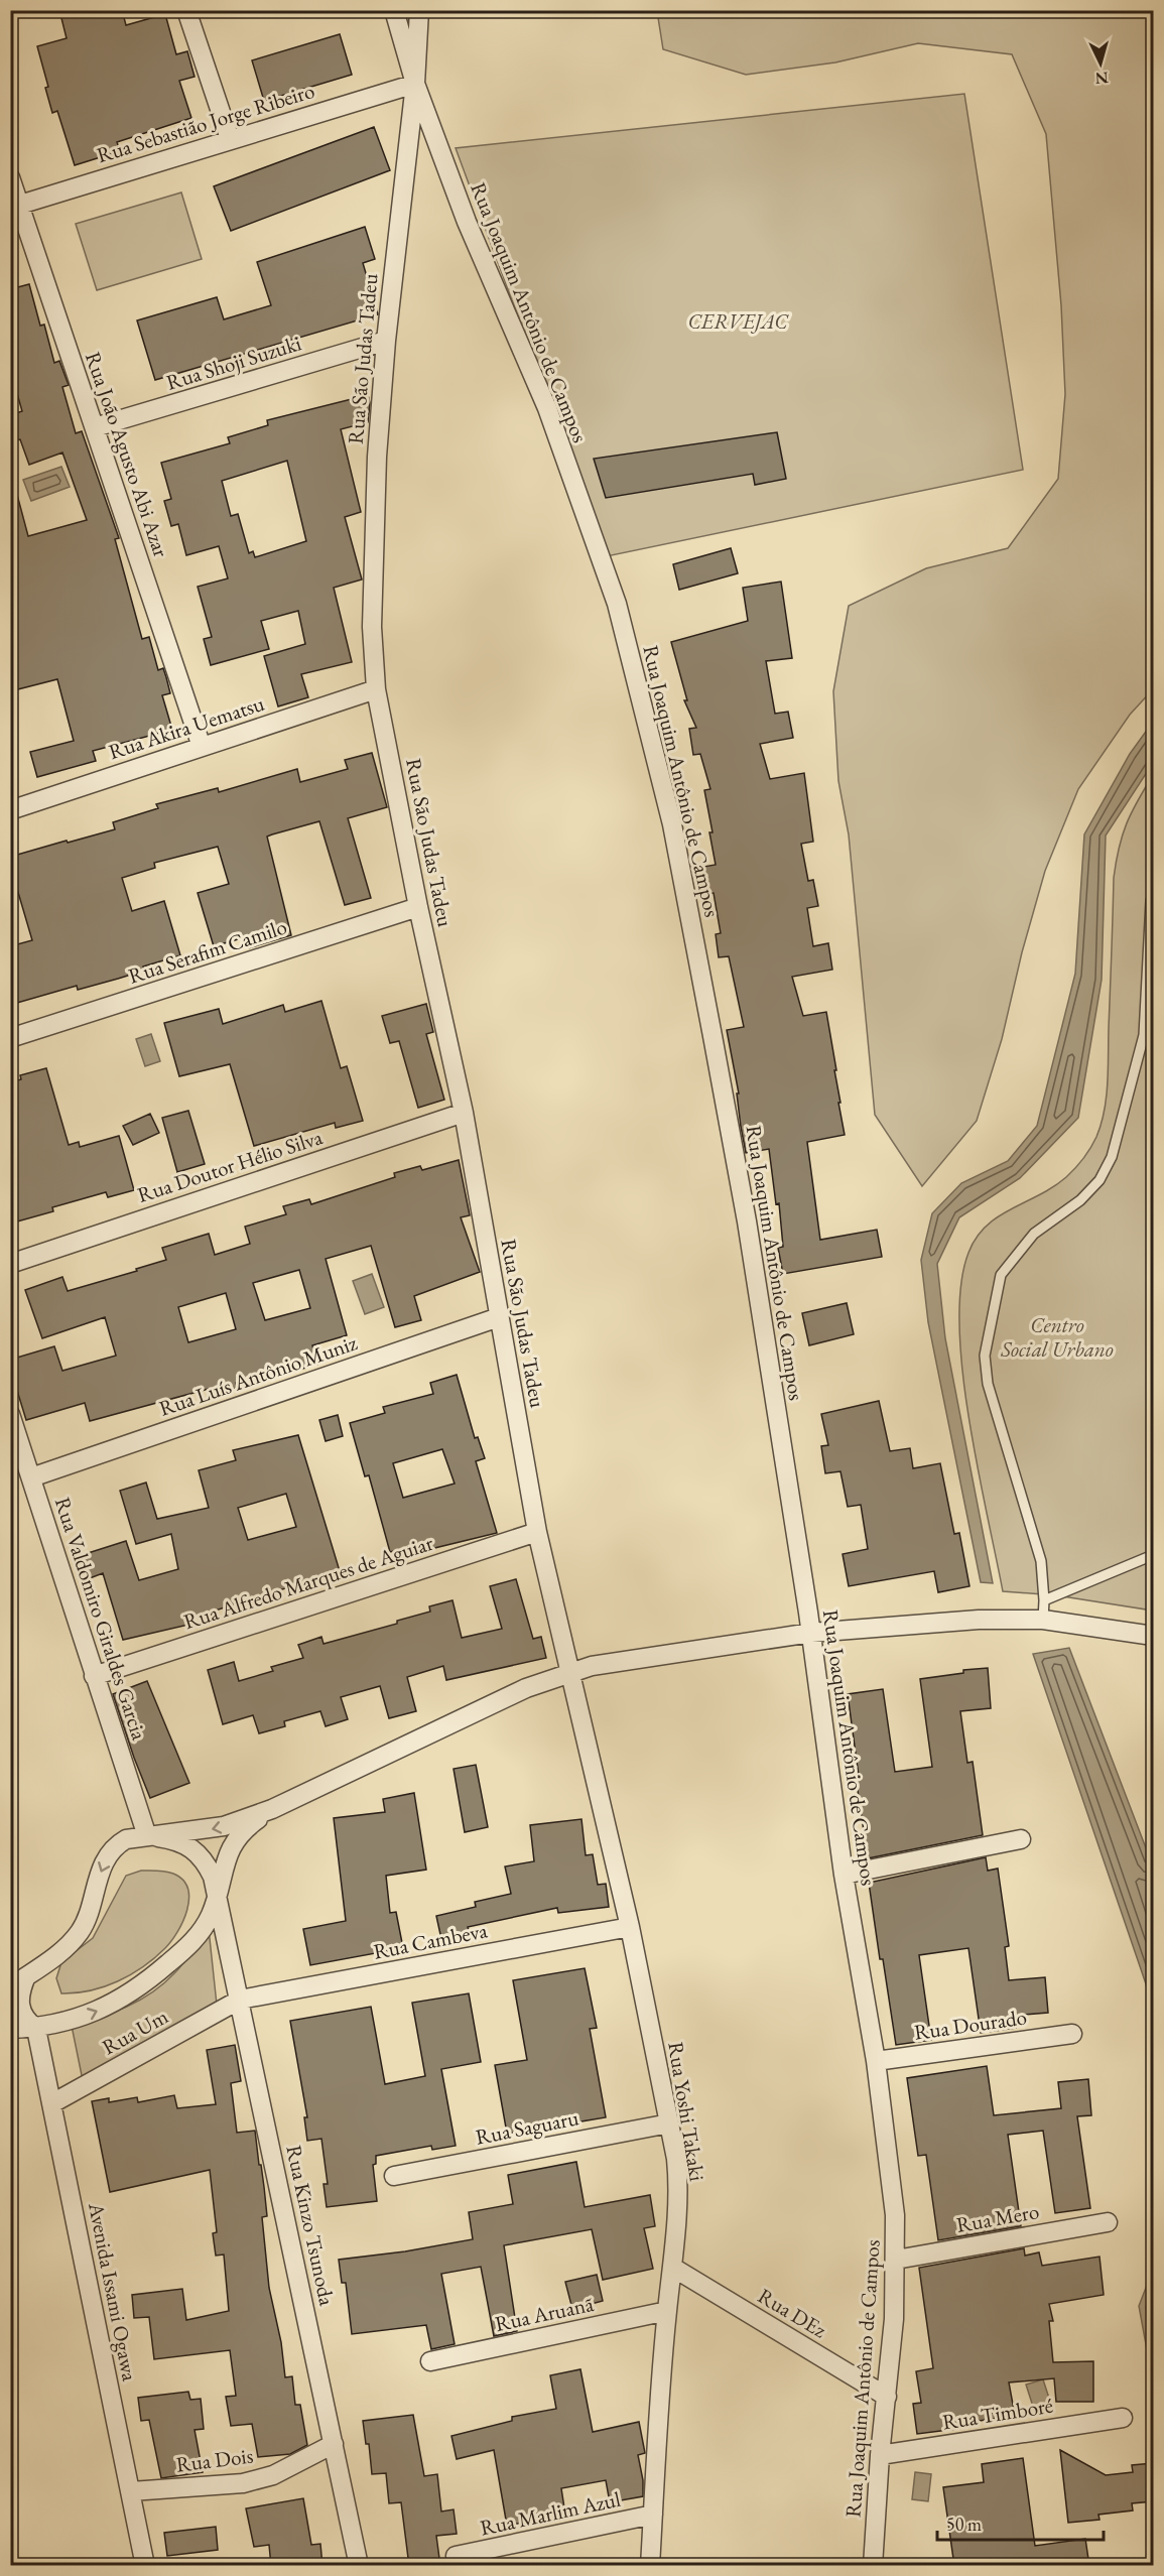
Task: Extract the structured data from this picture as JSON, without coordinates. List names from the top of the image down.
{
  "streets": {
    "street": [
      "Rua Sebastião Jorge Ribeiro",
      "Rua Joaquim Antônio de Campos",
      "Rua São Judas Tadeu",
      "Rua Shoji Suzuki",
      "Rua João Agusto Abi Azar",
      "Rua Akira Uematsu",
      "Rua Serafim Camilo",
      "Rua Doutor Hélio Silva",
      "Rua Luís Antônio Muniz",
      "Rua Alfredo Marques de Aguiar",
      "Rua Valdomiro Giraldes Garcia",
      "Rua Cambeva",
      "Rua Dourado",
      "Rua Um",
      "Rua Yoshi Takaki",
      "Rua Saguaru",
      "Rua Mero",
      "Rua Kinzo Tsunoda",
      "Avenida Issami Ogawa",
      "Rua DEz",
      "Rua Aruanã",
      "Rua Timboré",
      "Rua Dois",
      "Rua Marlim Azul"
    ]
  },
  "crossings": [
    ["Rua Sebastião Jorge Ribeiro", "Rua Joaquim Antônio de Campos"],
    ["Rua Sebastião Jorge Ribeiro", "Rua São Judas Tadeu"],
    ["Rua Sebastião Jorge Ribeiro", "Rua João Agusto Abi Azar"],
    ["Rua Joaquim Antônio de Campos", "Rua São Judas Tadeu"],
    ["Rua Joaquim Antônio de Campos", "Rua Dourado"],
    ["Rua Joaquim Antônio de Campos", "Rua Mero"],
    ["Rua Joaquim Antônio de Campos", "Rua DEz"],
    ["Rua Joaquim Antônio de Campos", "Rua Timboré"],
    ["Rua São Judas Tadeu", "Rua Shoji Suzuki"],
    ["Rua São Judas Tadeu", "Rua Akira Uematsu"],
    ["Rua São Judas Tadeu", "Rua Serafim Camilo"],
    ["Rua São Judas Tadeu", "Rua Doutor Hélio Silva"],
    ["Rua São Judas Tadeu", "Rua Luís Antônio Muniz"],
    ["Rua São Judas Tadeu", "Rua Alfredo Marques de Aguiar"],
    ["Rua São Judas Tadeu", "Rua Yoshi Takaki"],
    ["Rua Shoji Suzuki", "Rua João Agusto Abi Azar"],
    ["Rua João Agusto Abi Azar", "Rua Akira Uematsu"],
    ["Rua Luís Antônio Muniz", "Rua Valdomiro Giraldes Garcia"],
    ["Rua Alfredo Marques de Aguiar", "Rua Valdomiro Giraldes Garcia"],
    ["Rua Valdomiro Giraldes Garcia", "Rua Kinzo Tsunoda"],
    ["Rua Cambeva", "Rua Um"],
    ["Rua Cambeva", "Rua Yoshi Takaki"],
    ["Rua Cambeva", "Rua Kinzo Tsunoda"],
    ["Rua Um", "Rua Kinzo Tsunoda"],
    ["Rua Um", "Avenida Issami Ogawa"],
    ["Rua Yoshi Takaki", "Rua Saguaru"],
    ["Rua Yoshi Takaki", "Rua DEz"],
    ["Rua Yoshi Takaki", "Rua Aruanã"],
    ["Rua Yoshi Takaki", "Rua Marlim Azul"],
    ["Rua Kinzo Tsunoda", "Rua Dois"],
    ["Avenida Issami Ogawa", "Rua Dois"]
  ],
  "parks": ["CERVEJAC", "Centro Social Urbano"],
  "scale_bar": "50 m",
  "north": "bottom"
}
